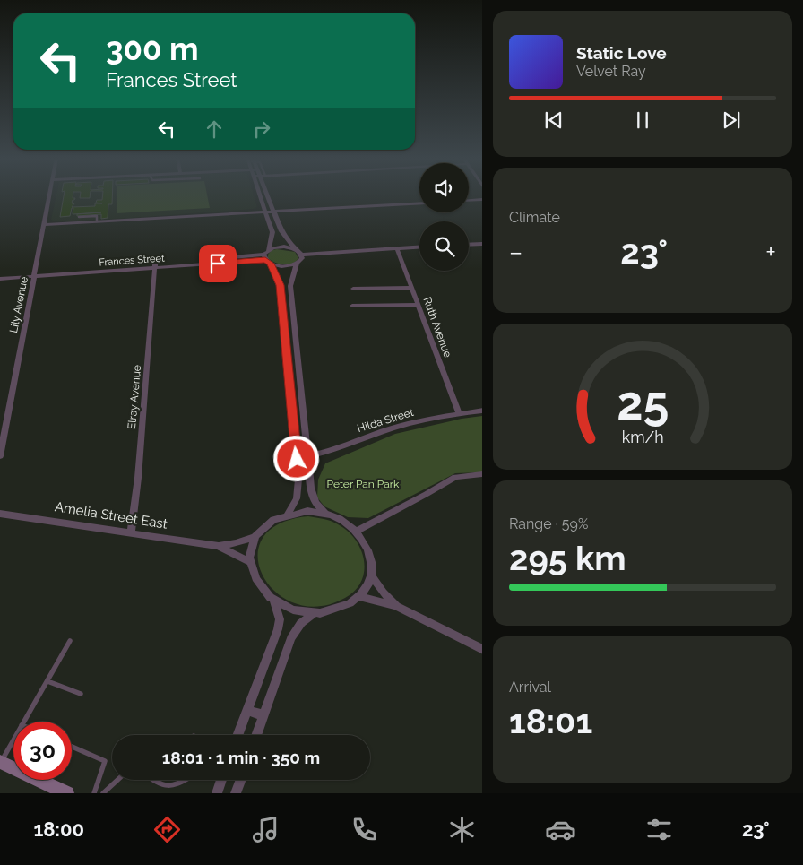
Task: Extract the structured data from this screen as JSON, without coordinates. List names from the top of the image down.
{
  "streets": {
    "street": [
      "Frances Street",
      "Lily Avenue",
      "Ruth Avenue",
      "Elray Avenue",
      "Hilda Street",
      "Amelia Street East"
    ]
  },
  "crossings": [
    ["Frances Street", "Lily Avenue"],
    ["Frances Street", "Elray Avenue"],
    ["Ruth Avenue", "Hilda Street"],
    ["Elray Avenue", "Amelia Street East"]
  ],
  "parks": ["Peter Pan Park"],
  "page": {
    "turn": ["300 m", "Frances Street"],
    "song": ["Static Love", "Velvet Ray"],
    "tile": [
      "Climate",
      ["Range · 59%", "295 km"],
      ["Arrival", "18:01"]
    ],
    "heat": ["−", "23°", "+"],
    "limit": "30",
    "trip": "18:01 · 1 min · 350 m",
    "tabs": ["18:00", "23°"],
    "gauge": ["25", "km/h"]
  }
}
